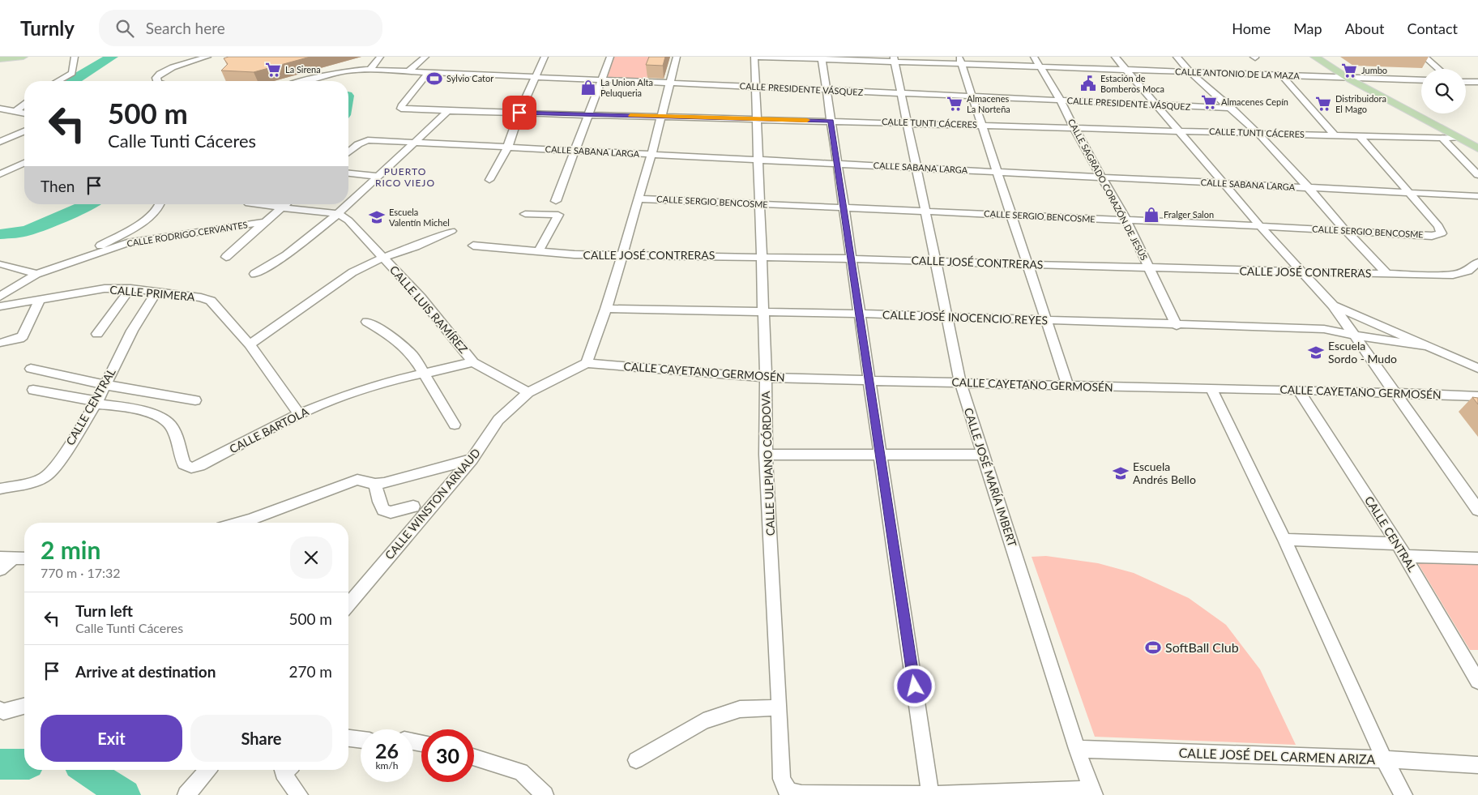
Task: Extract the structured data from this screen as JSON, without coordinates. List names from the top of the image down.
{
  "streets": {
    "street": [
      "CALLE ANTONIO DE LA MAZA",
      "CALLE PRESIDENTE VÁSQUEZ",
      "CALLE TUNTI CÁCERES",
      "CALLE SABANA LARGA",
      "CALLE SAGRADO CORAZÓN DE JESÚS",
      "CALLE SERGIO BENCOSME",
      "CALLE RODRIGO CERVANTES",
      "CALLE JOSÉ CONTRERAS",
      "CALLE PRIMERA",
      "CALLE LUIS RAMÍREZ",
      "CALLE JOSÉ INOCENCIO REYES",
      "CALLE CAYETANO GERMOSÉN",
      "CALLE CENTRAL",
      "CALLE BARTOLA",
      "CALLE ULPIANO CÓRDOVA",
      "CALLE JOSÉ MARÍA IMBERT",
      "CALLE WINSTON ARNAUD",
      "CALLE JOSÉ DEL CARMEN ARIZA"
    ]
  },
  "crossings": [
    ["CALLE ANTONIO DE LA MAZA", "CALLE SAGRADO CORAZÓN DE JESÚS"],
    ["CALLE ANTONIO DE LA MAZA", "CALLE ULPIANO CÓRDOVA"],
    ["CALLE ANTONIO DE LA MAZA", "CALLE JOSÉ MARÍA IMBERT"],
    ["CALLE PRESIDENTE VÁSQUEZ", "CALLE TUNTI CÁCERES"],
    ["CALLE PRESIDENTE VÁSQUEZ", "CALLE SAGRADO CORAZÓN DE JESÚS"],
    ["CALLE PRESIDENTE VÁSQUEZ", "CALLE ULPIANO CÓRDOVA"],
    ["CALLE PRESIDENTE VÁSQUEZ", "CALLE JOSÉ MARÍA IMBERT"],
    ["CALLE TUNTI CÁCERES", "CALLE SAGRADO CORAZÓN DE JESÚS"],
    ["CALLE TUNTI CÁCERES", "CALLE ULPIANO CÓRDOVA"],
    ["CALLE TUNTI CÁCERES", "CALLE JOSÉ MARÍA IMBERT"],
    ["CALLE SABANA LARGA", "CALLE SAGRADO CORAZÓN DE JESÚS"],
    ["CALLE SABANA LARGA", "CALLE SERGIO BENCOSME"],
    ["CALLE SABANA LARGA", "CALLE ULPIANO CÓRDOVA"],
    ["CALLE SABANA LARGA", "CALLE JOSÉ MARÍA IMBERT"],
    ["CALLE SAGRADO CORAZÓN DE JESÚS", "CALLE SERGIO BENCOSME"],
    ["CALLE SAGRADO CORAZÓN DE JESÚS", "CALLE JOSÉ CONTRERAS"],
    ["CALLE SAGRADO CORAZÓN DE JESÚS", "CALLE JOSÉ INOCENCIO REYES"],
    ["CALLE SERGIO BENCOSME", "CALLE ULPIANO CÓRDOVA"],
    ["CALLE SERGIO BENCOSME", "CALLE JOSÉ MARÍA IMBERT"],
    ["CALLE JOSÉ CONTRERAS", "CALLE ULPIANO CÓRDOVA"],
    ["CALLE JOSÉ CONTRERAS", "CALLE JOSÉ MARÍA IMBERT"],
    ["CALLE PRIMERA", "CALLE CENTRAL"],
    ["CALLE PRIMERA", "CALLE BARTOLA"],
    ["CALLE LUIS RAMÍREZ", "CALLE BARTOLA"],
    ["CALLE LUIS RAMÍREZ", "CALLE WINSTON ARNAUD"],
    ["CALLE JOSÉ INOCENCIO REYES", "CALLE ULPIANO CÓRDOVA"],
    ["CALLE JOSÉ INOCENCIO REYES", "CALLE JOSÉ MARÍA IMBERT"],
    ["CALLE CAYETANO GERMOSÉN", "CALLE CENTRAL"],
    ["CALLE CAYETANO GERMOSÉN", "CALLE ULPIANO CÓRDOVA"],
    ["CALLE CAYETANO GERMOSÉN", "CALLE JOSÉ MARÍA IMBERT"],
    ["CALLE CAYETANO GERMOSÉN", "CALLE WINSTON ARNAUD"],
    ["CALLE CENTRAL", "CALLE BARTOLA"],
    ["CALLE JOSÉ MARÍA IMBERT", "CALLE JOSÉ DEL CARMEN ARIZA"]
  ],
  "districts": ["PUERTO RICO VIEJO"],
  "places": {
    "supermarket": [
      "La Sirena",
      "Jumbo",
      "Almacenes Cepín",
      "Almacenes La Norteña",
      "Distribuidora El Mago"
    ],
    "sports": ["Sylvio Cator", "SoftBall Club"],
    "public building": ["Estación de Bomberos Moca"],
    "shop": ["La Union Alta Peluqueria", "Fralger Salon"],
    "school or university": ["Escuela Valentín Michel", "Escuela Sordo - Mudo", "Escuela Andrés Bello"]
  },
  "page": {
    "header": "Turnly",
    "search": "Search here",
    "nav": [
      "Home",
      "Map",
      "About",
      "Contact"
    ],
    "turn": ["500 m", "Calle Tunti Cáceres"],
    "then": "Then",
    "heading": ["2 min", "770 m · 17:32"],
    "list": [
      {
        "name": "Turn left",
        "note": "Calle Tunti Cáceres",
        "value": "500 m"
      },
      {
        "name": "Arrive at destination",
        "value": "270 m"
      }
    ],
    "buttons": ["Exit", "Share"],
    "speed": "26 km/h",
    "limit": "30"
  }
}
